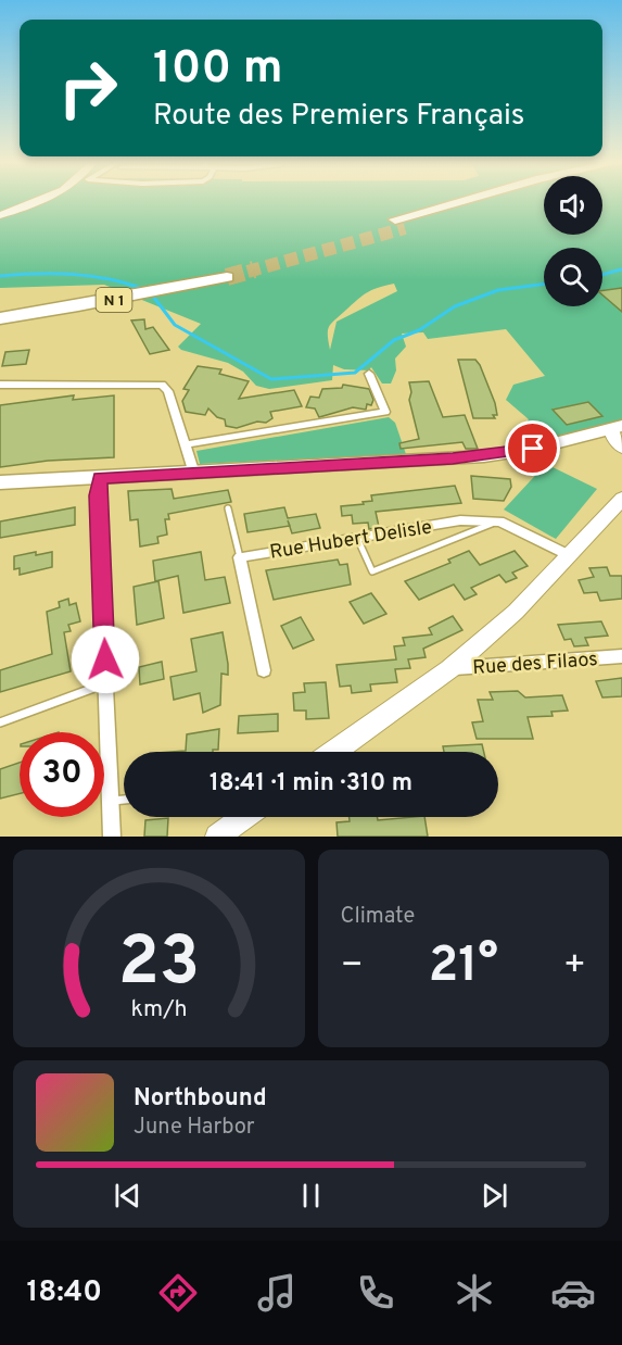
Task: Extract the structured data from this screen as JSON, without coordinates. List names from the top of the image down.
{
  "streets": {
    "highway": ["N 1"],
    "street": ["Rue Hubert Delisle", "Rue des Filaos"]
  },
  "page": {
    "turn": ["100 m", "Route des Premiers Français"],
    "limit": "30",
    "trip": "18:41 · 1 min · 310 m",
    "tile": "Climate",
    "heat": ["−", "21°", "+"],
    "song": ["Northbound", "June Harbor"],
    "tabs": "18:40",
    "gauge": ["23", "km/h"]
  }
}
